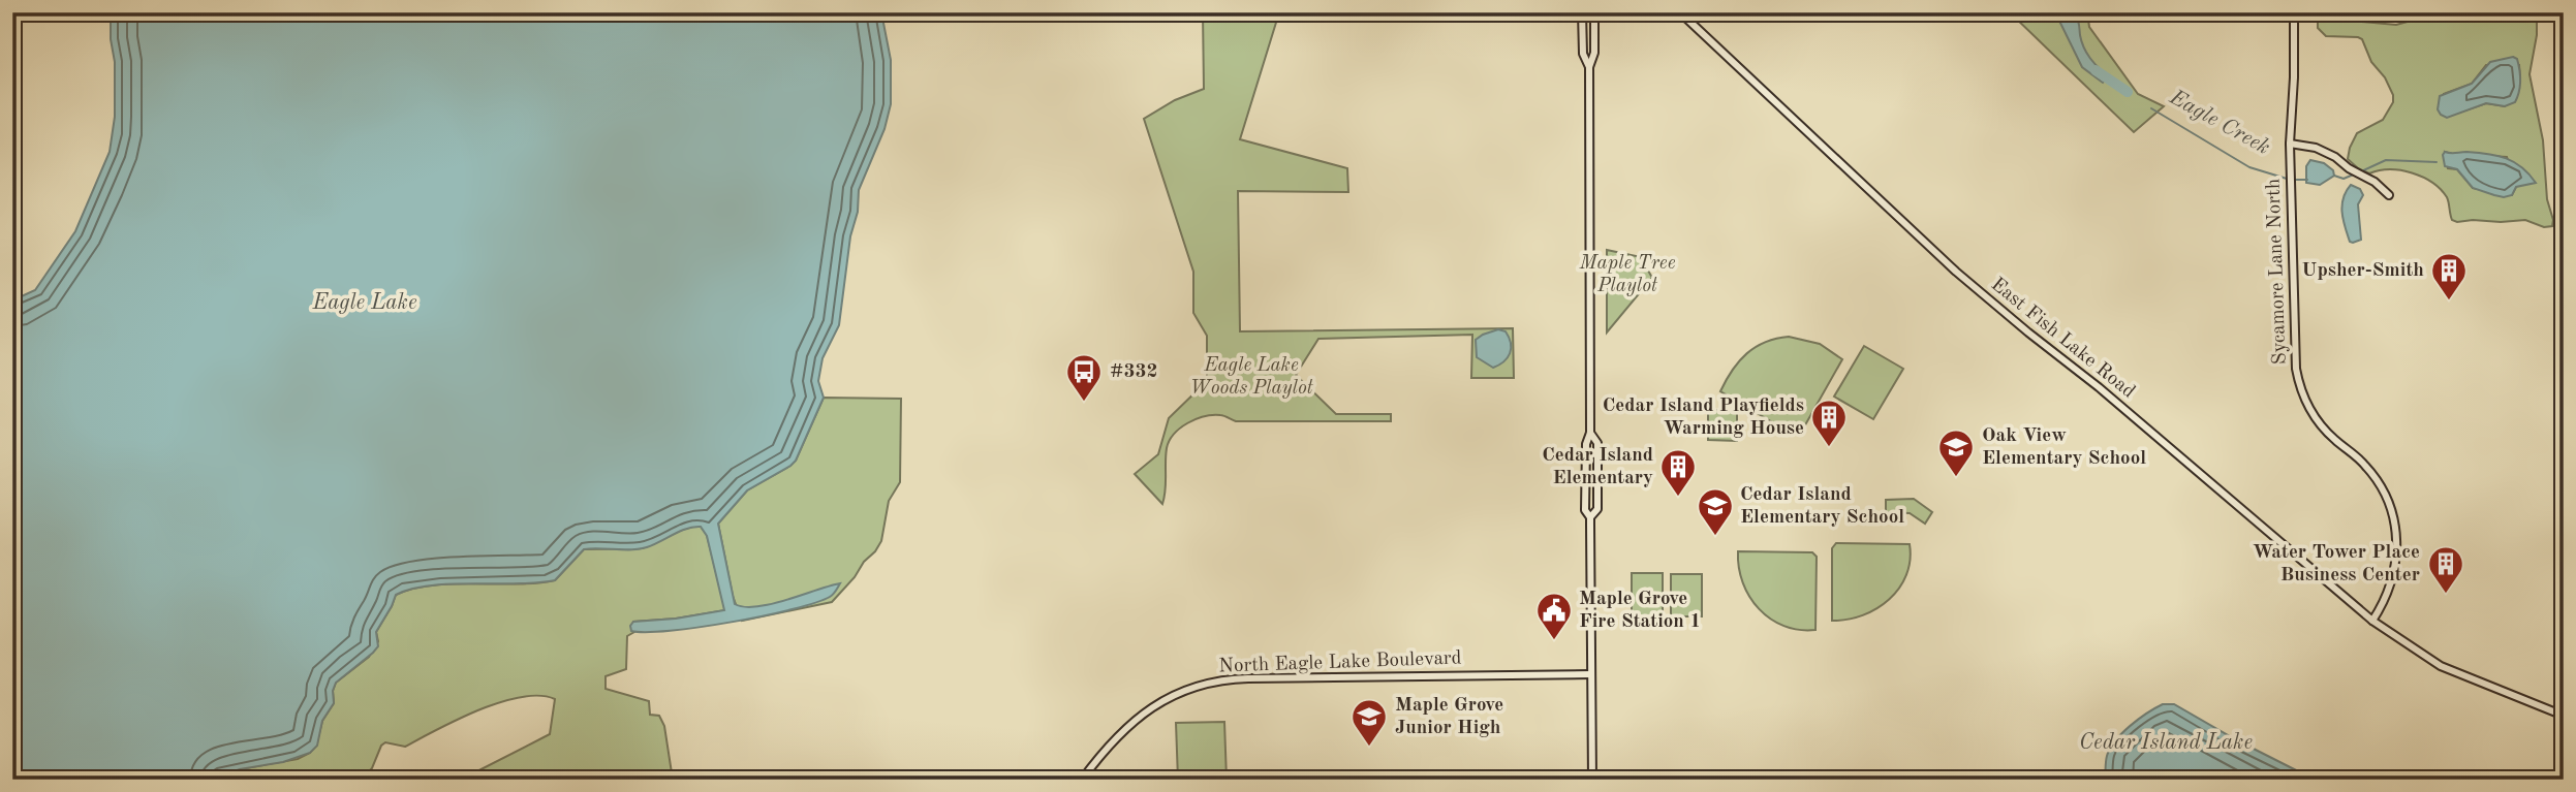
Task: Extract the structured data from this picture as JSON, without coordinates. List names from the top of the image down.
{
  "streets": {
    "street": ["Sycamore Lane North", "East Fish Lake Road", "North Eagle Lake Boulevard"]
  },
  "crossings": [
    ["Sycamore Lane North", "East Fish Lake Road"]
  ],
  "water": ["Eagle Creek", "Eagle Lake", "Cedar Island Lake"],
  "parks": ["Maple Tree Playlot", "Eagle Lake Woods Playlot"],
  "places": {
    "building": [
      "Upsher-Smith",
      "Cedar Island Playfields Warming House",
      "Cedar Island Elementary",
      "Water Tower Place Business Center"
    ],
    "bus stop": ["#332"],
    "school or university": ["Oak View Elementary School", "Cedar Island Elementary School", "Maple Grove Junior High"],
    "public building": ["Maple Grove Fire Station 1"]
  }
}
